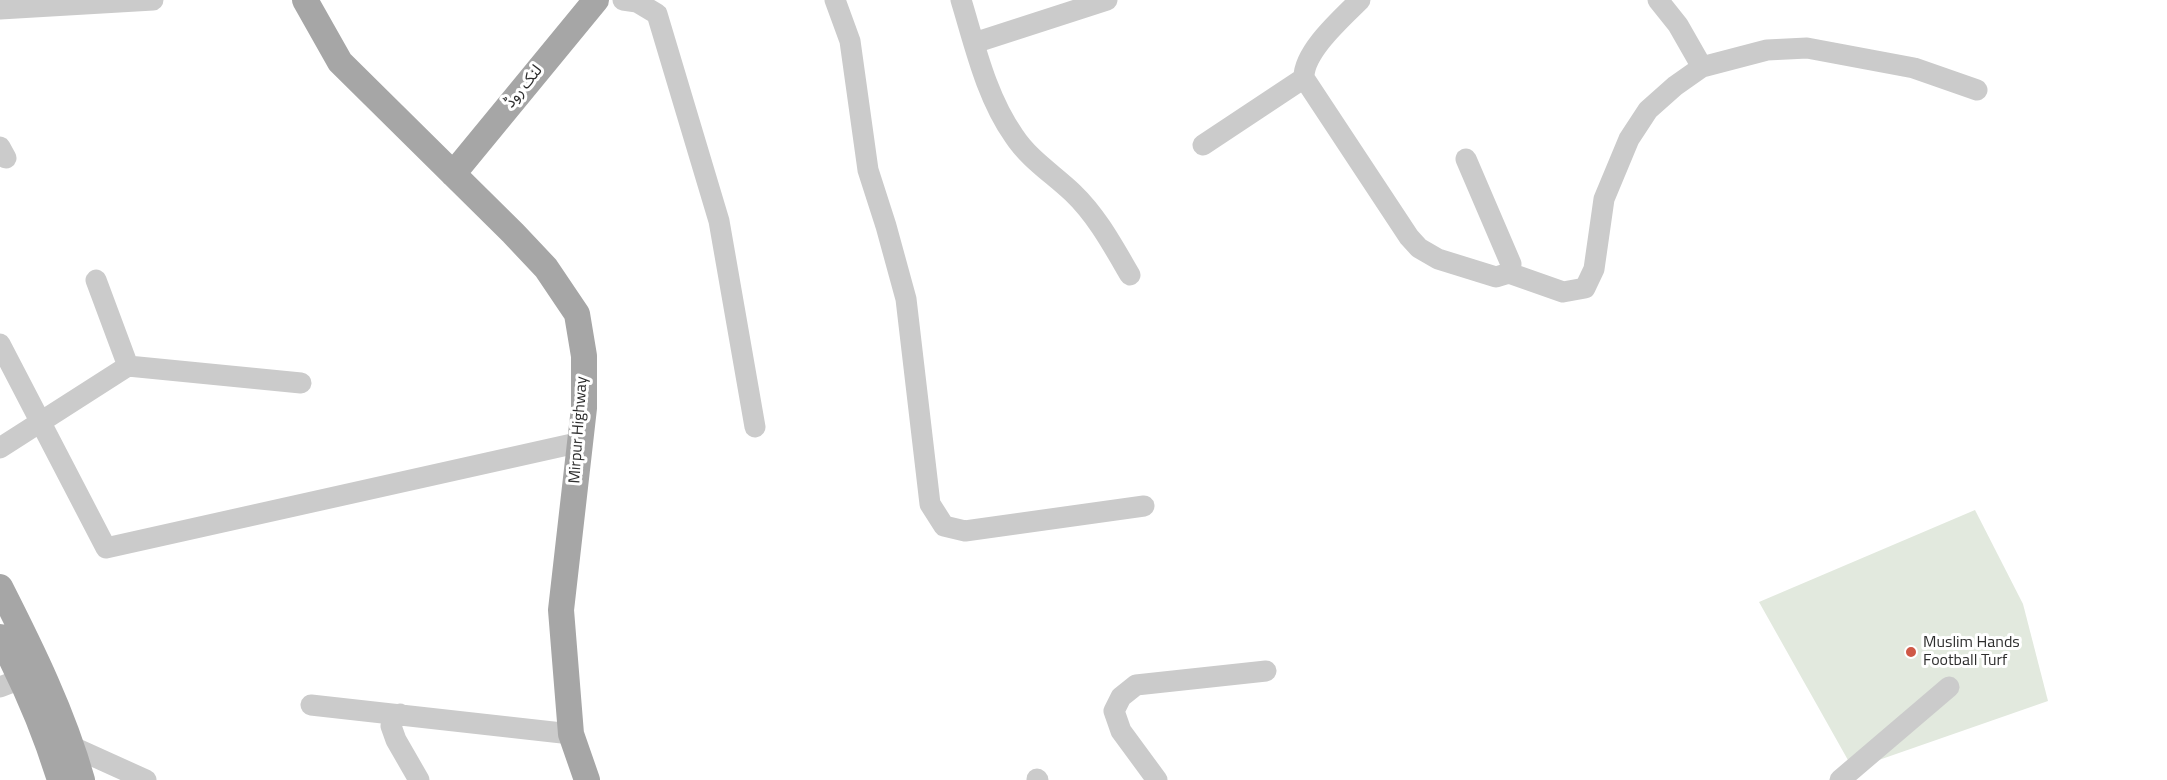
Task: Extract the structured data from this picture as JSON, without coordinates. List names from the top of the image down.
{
  "streets": {
    "main road": ["لنک روڈ", "Mirpur Highway"]
  },
  "crossings": [
    ["لنک روڈ", "Mirpur Highway"]
  ],
  "places": ["Muslim Hands Football Turf"]
}
